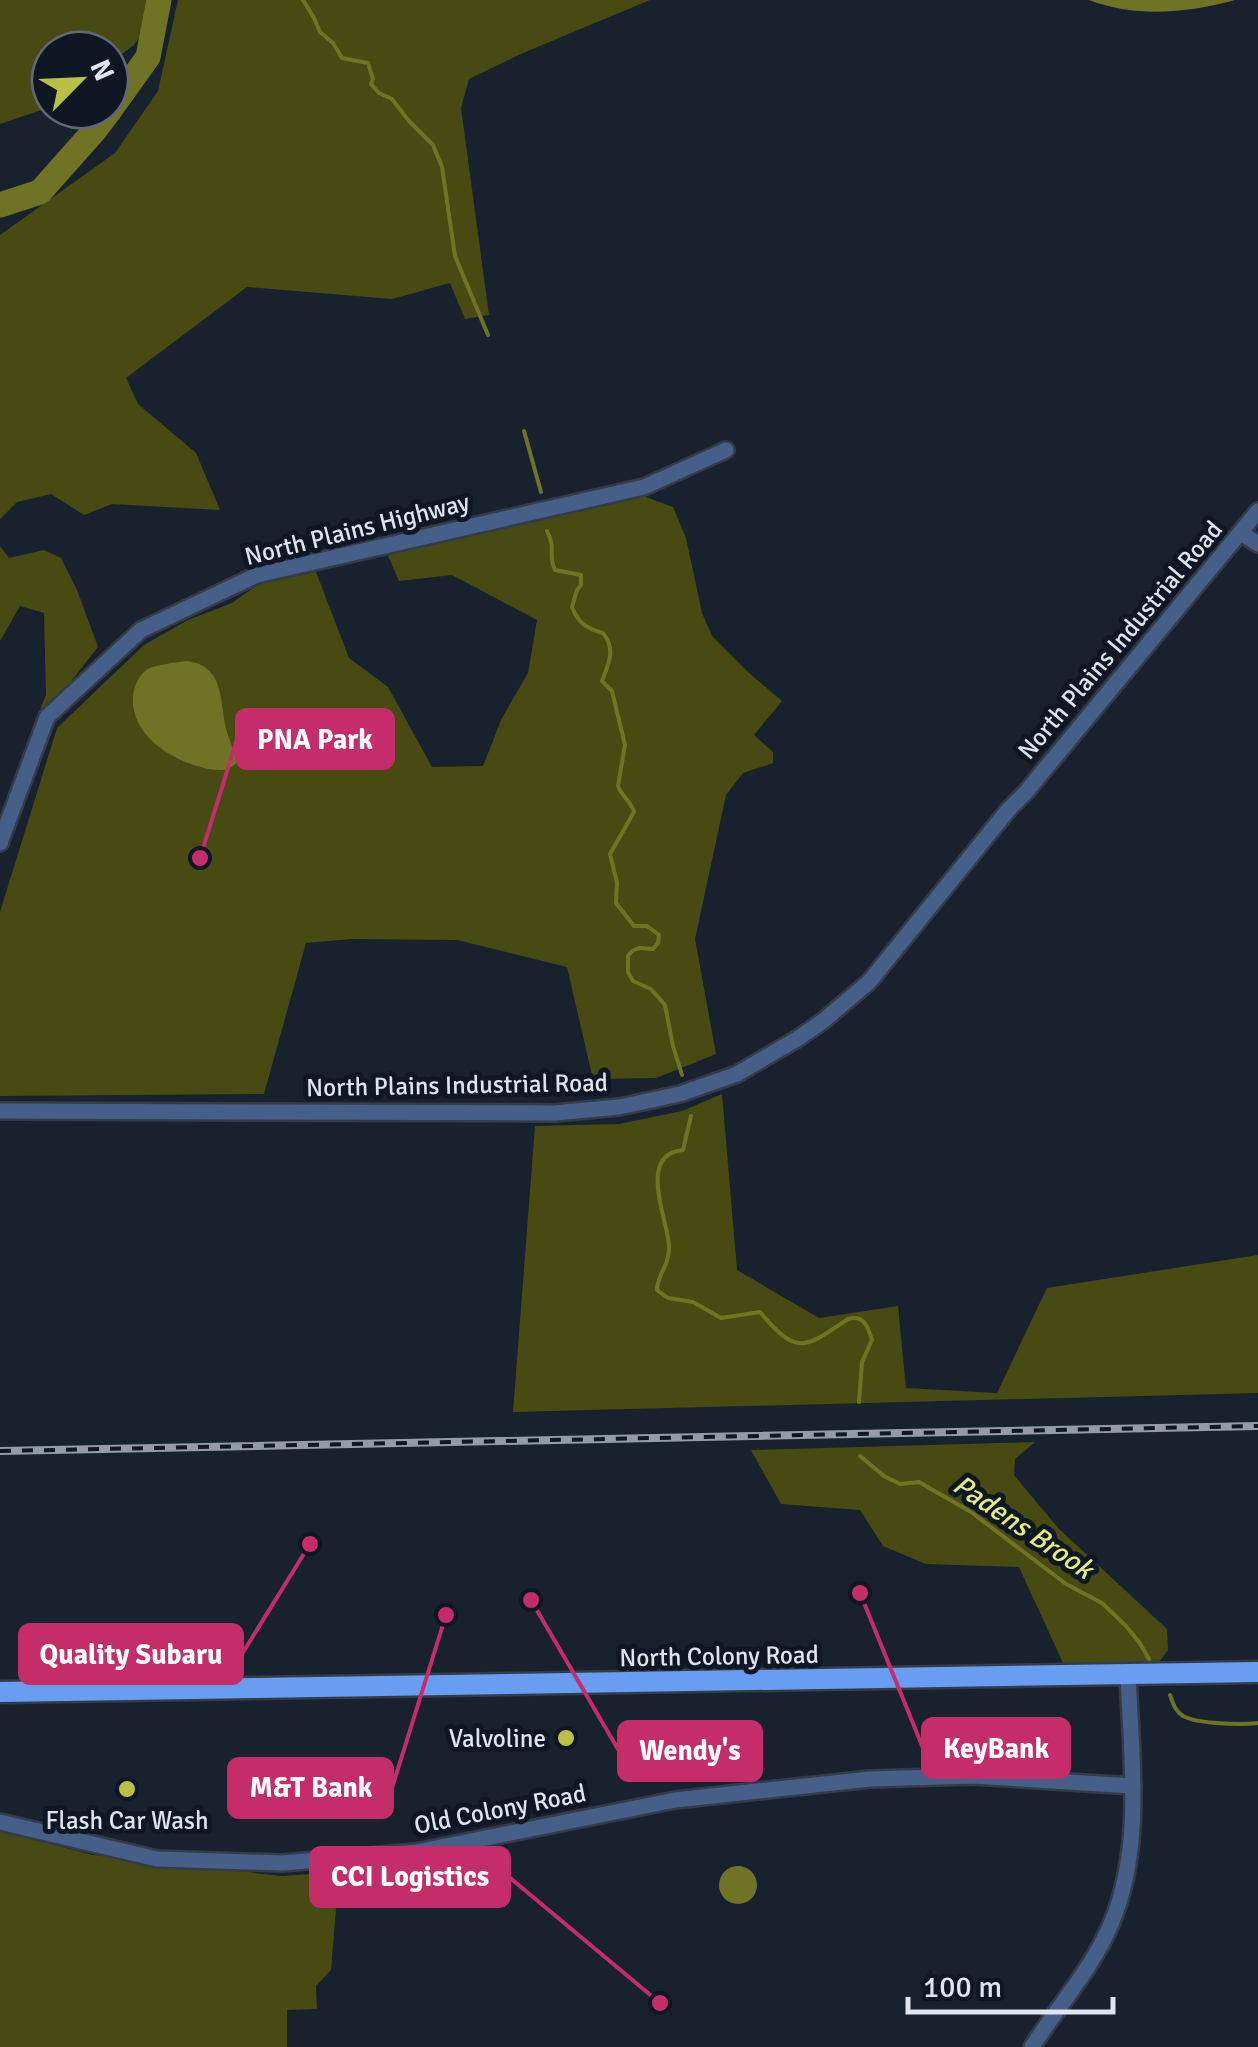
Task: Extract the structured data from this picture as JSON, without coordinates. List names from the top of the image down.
{
  "streets": {
    "main road": ["North Colony Road"],
    "street": ["North Plains Highway", "North Plains Industrial Road", "Old Colony Road"]
  },
  "water": ["Padens Brook"],
  "places": [
    "PNA Park",
    "Quality Subaru",
    "KeyBank",
    "Wendy's",
    "M&T Bank",
    "Valvoline",
    "Flash Car Wash",
    "CCI Logistics"
  ],
  "scale_bar": "100 m",
  "north": "top right"
}
